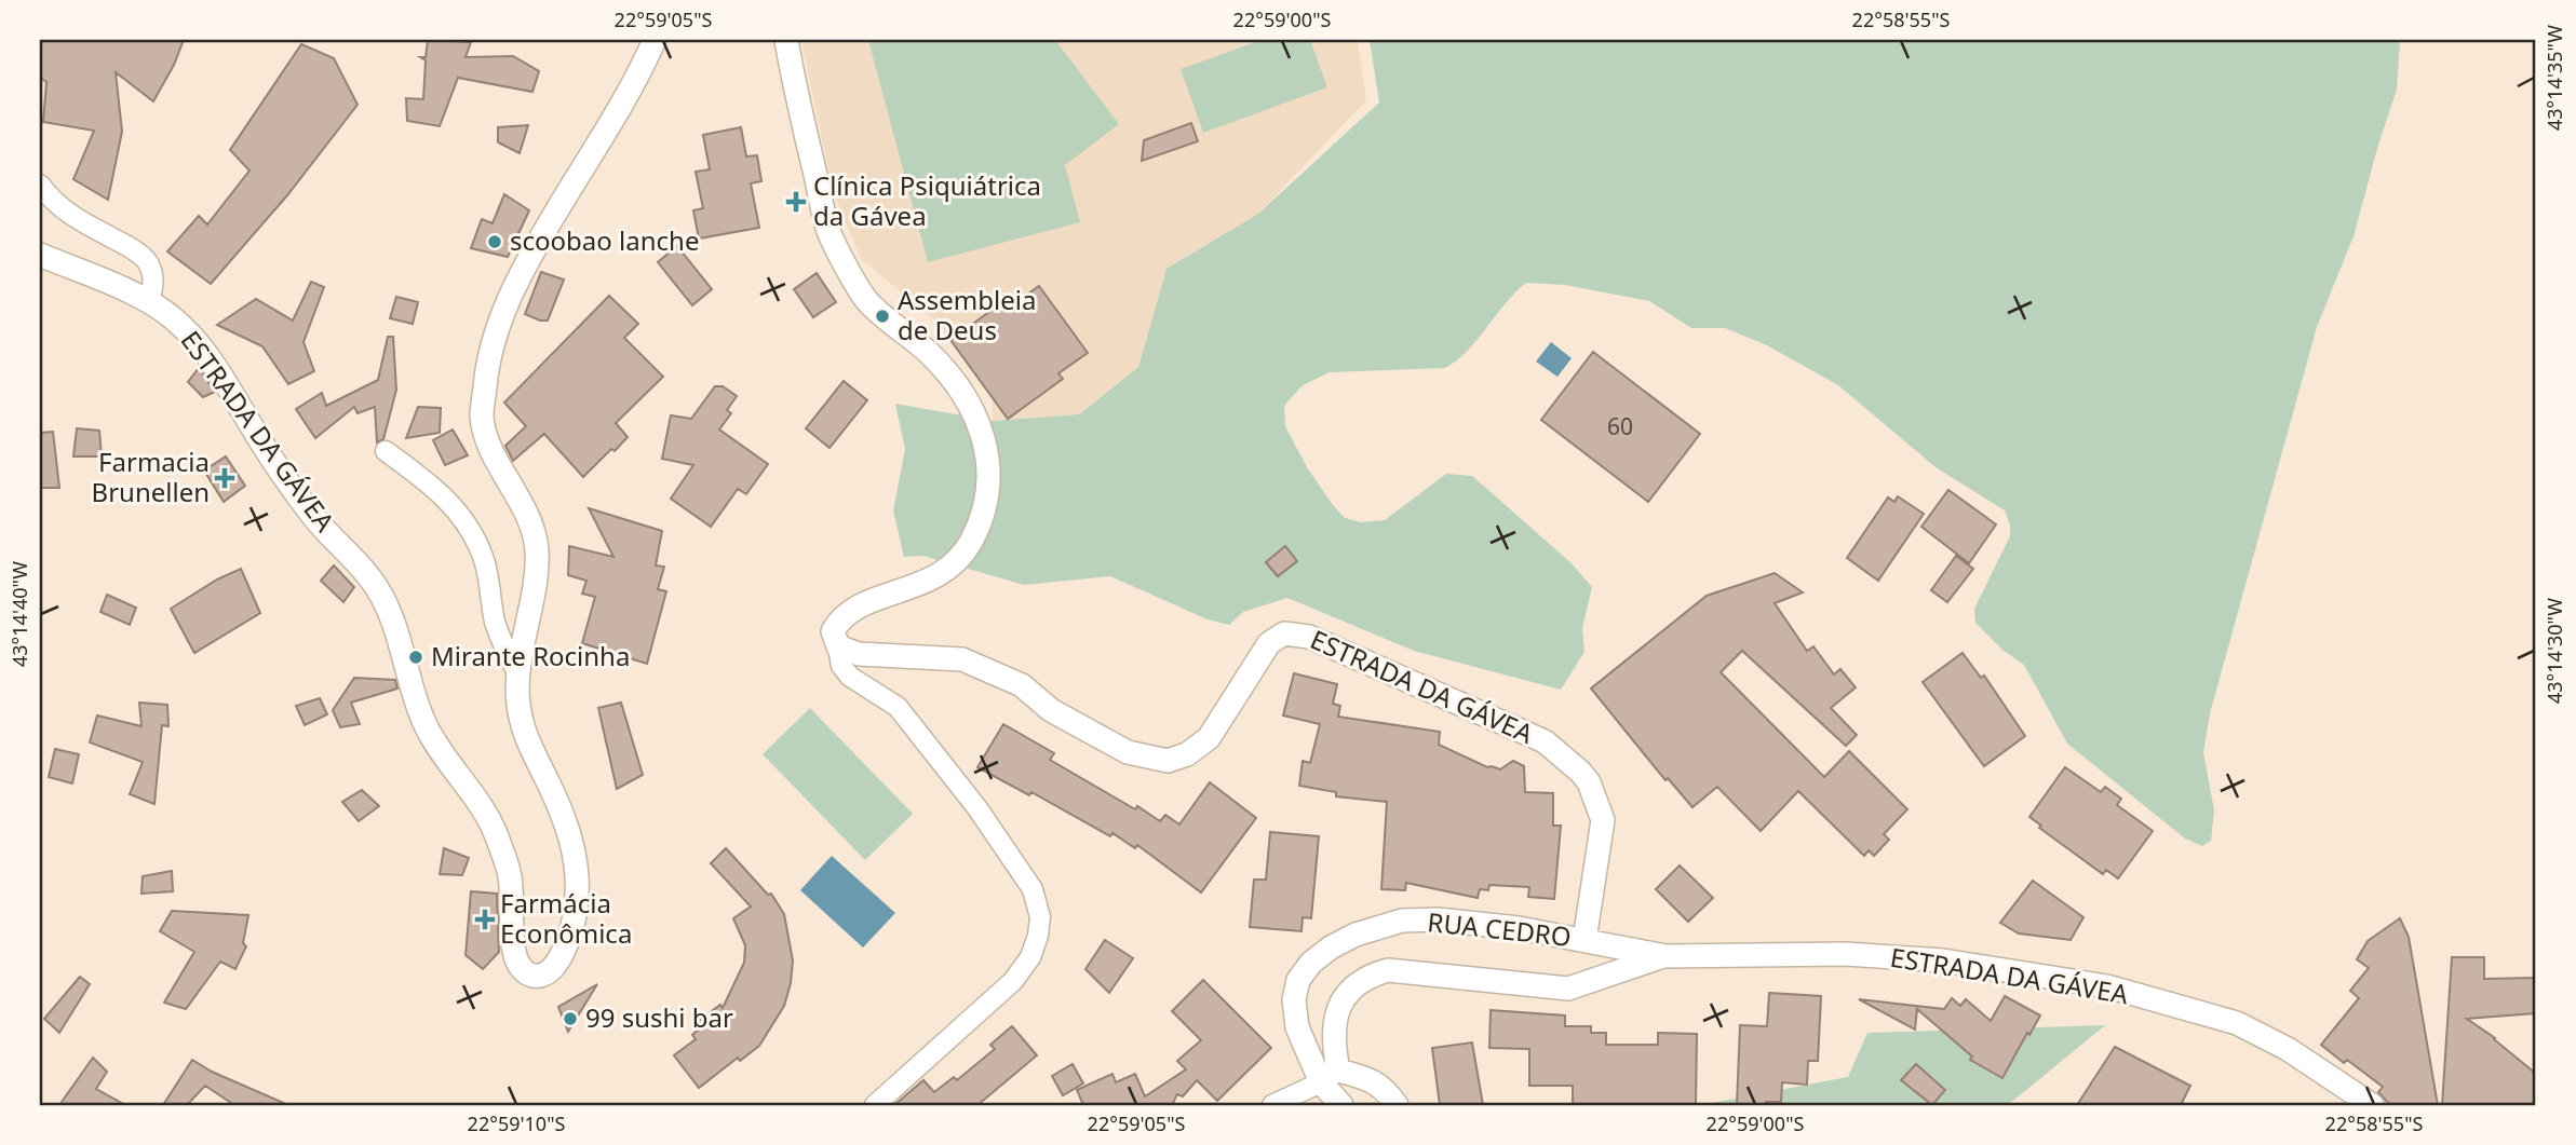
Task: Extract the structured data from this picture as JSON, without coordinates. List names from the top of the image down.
{
  "streets": {
    "street": ["ESTRADA DA GÁVEA", "RUA CEDRO"]
  },
  "crossings": [
    ["ESTRADA DA GÁVEA", "RUA CEDRO"]
  ],
  "places": {
    "health": ["Clínica Psiquiátrica da Gávea", "Farmacia Brunellen", "Farmácia Econômica"],
    "other": [
      "scoobao lanche",
      "Assembleia de Deus",
      "Mirante Rocinha",
      "99 sushi bar"
    ]
  },
  "house_numbers": ["60"],
  "coordinates": [
    "22°59'05\"S",
    "22°59'00\"S",
    "22°58'55\"S",
    "43°14'35\"W",
    "43°14'40\"W",
    "43°14'30\"W",
    "22°59'10\"S"
  ]
}
